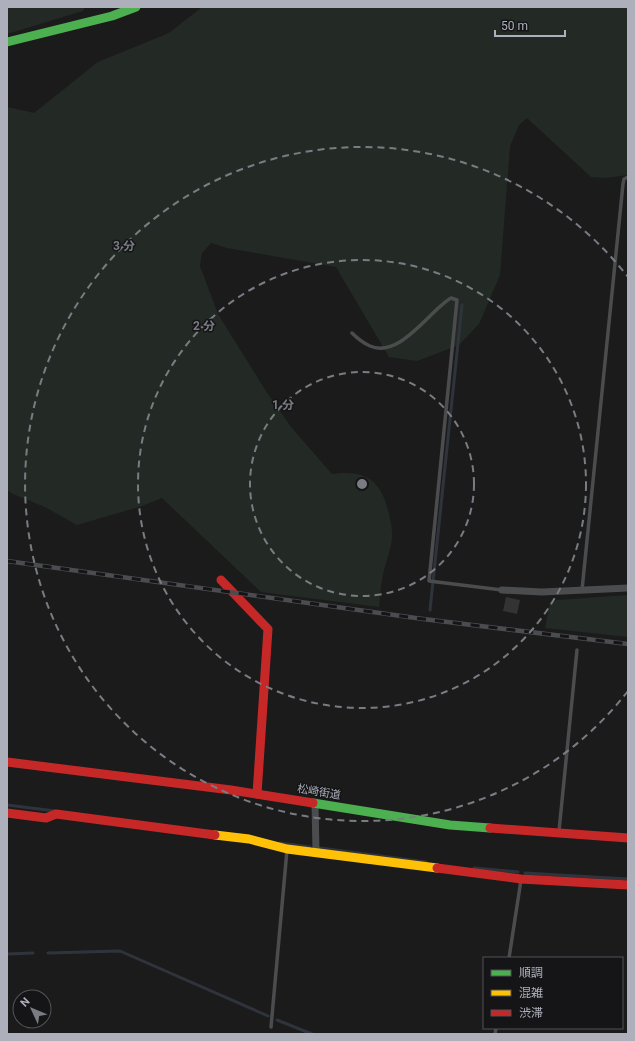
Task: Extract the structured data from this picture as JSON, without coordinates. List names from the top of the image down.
{
  "streets": {
    "street": ["松崎街道"]
  },
  "legend": ["順調", "混雑", "渋滞"],
  "scale_bar": "50 m",
  "north": "top left",
  "rings": ["3 分", "2 分", "1 分"]
}
